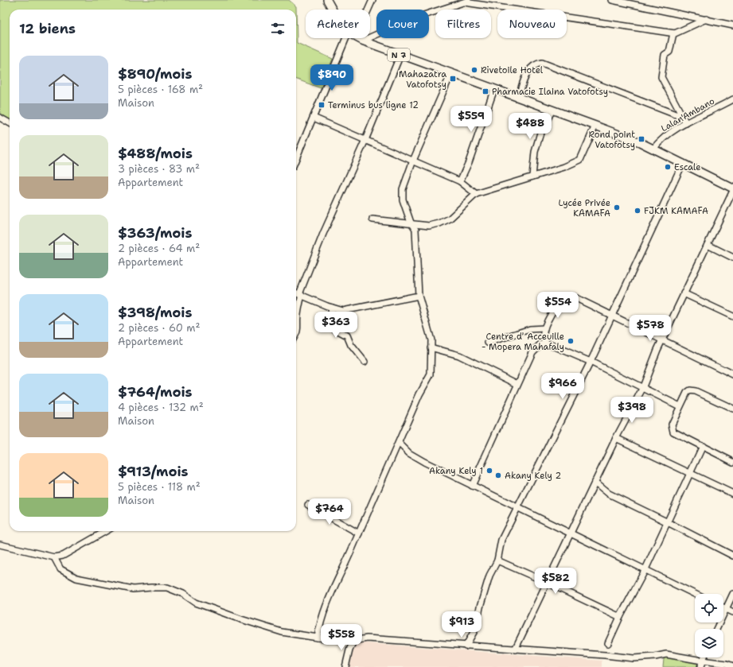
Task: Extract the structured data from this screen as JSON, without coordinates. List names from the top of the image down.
{
  "streets": {
    "main road": ["N 7"],
    "street": ["Lalan'Ambano"]
  },
  "crossings": [
    ["N 7", "Lalan'Ambano"]
  ],
  "places": {
    "other": [
      "Rivetoile Hotel",
      "Escale",
      "Lycée Privée KAMAFA",
      "FJKM KAMAFA",
      "Centre d' Acceuille - Mopera Mahafaly",
      "Akany Kely 1",
      "Akany Kely 2"
    ],
    "transit": [
      "Mahazatra Vatofotsy",
      "Pharmacie Ilaina Vatofotsy",
      "Terminus bus ligne 12",
      "Rond point Vatofotsy"
    ]
  },
  "page": {
    "chip": [
      "Acheter",
      "Louer",
      "Filtres",
      "Nouveau"
    ],
    "heading": "12 biens",
    "list": [
      {
        "name": "$890/mois",
        "note": "5 pièces · 168 m² · Maison"
      },
      {
        "name": "$488/mois",
        "note": "3 pièces · 83 m² · Appartement"
      },
      {
        "name": "$363/mois",
        "note": "2 pièces · 64 m² · Appartement"
      },
      {
        "name": "$398/mois",
        "note": "2 pièces · 60 m² · Appartement"
      },
      {
        "name": "$764/mois",
        "note": "4 pièces · 132 m² · Maison"
      },
      {
        "name": "$913/mois",
        "note": "5 pièces · 118 m² · Maison"
      }
    ],
    "price": [
      "$890",
      "$559",
      "$488",
      "$554",
      "$363",
      "$578",
      "$966",
      "$398",
      "$764",
      "$582",
      "$913",
      "$558"
    ]
  }
}
